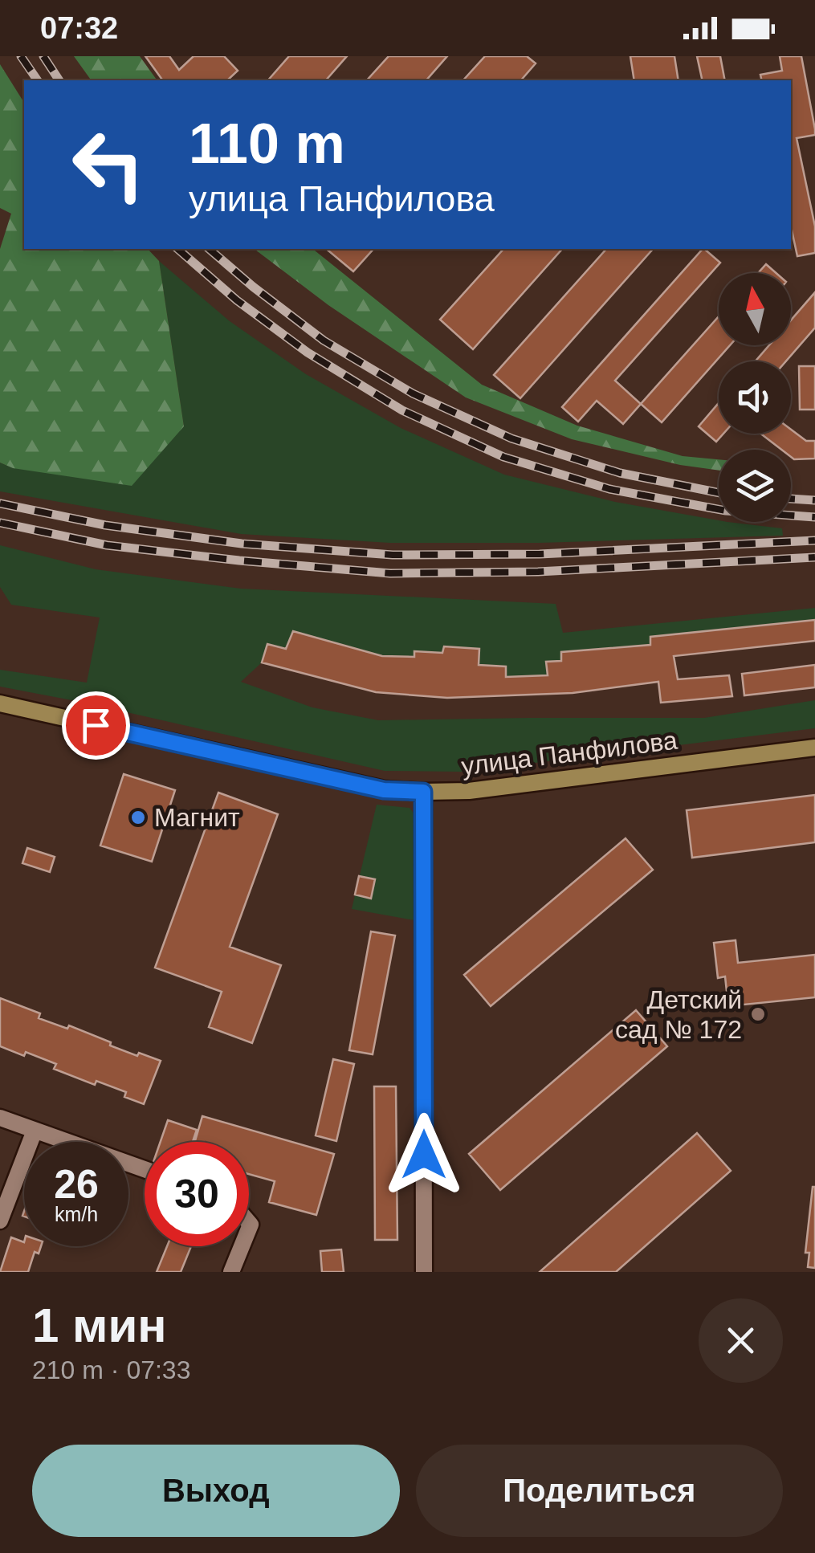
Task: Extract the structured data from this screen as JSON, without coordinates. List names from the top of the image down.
{
  "streets": {
    "main road": ["улица Панфилова"]
  },
  "places": ["Магнит", "Детский сад № 172"],
  "north": "top",
  "page": {
    "status": "07:32",
    "turn": ["110 m", "улица Панфилова"],
    "speed": "26 km/h",
    "limit": "30",
    "heading": ["1 мин", "210 m · 07:33"],
    "buttons": ["Выход", "Поделиться"]
  }
}
